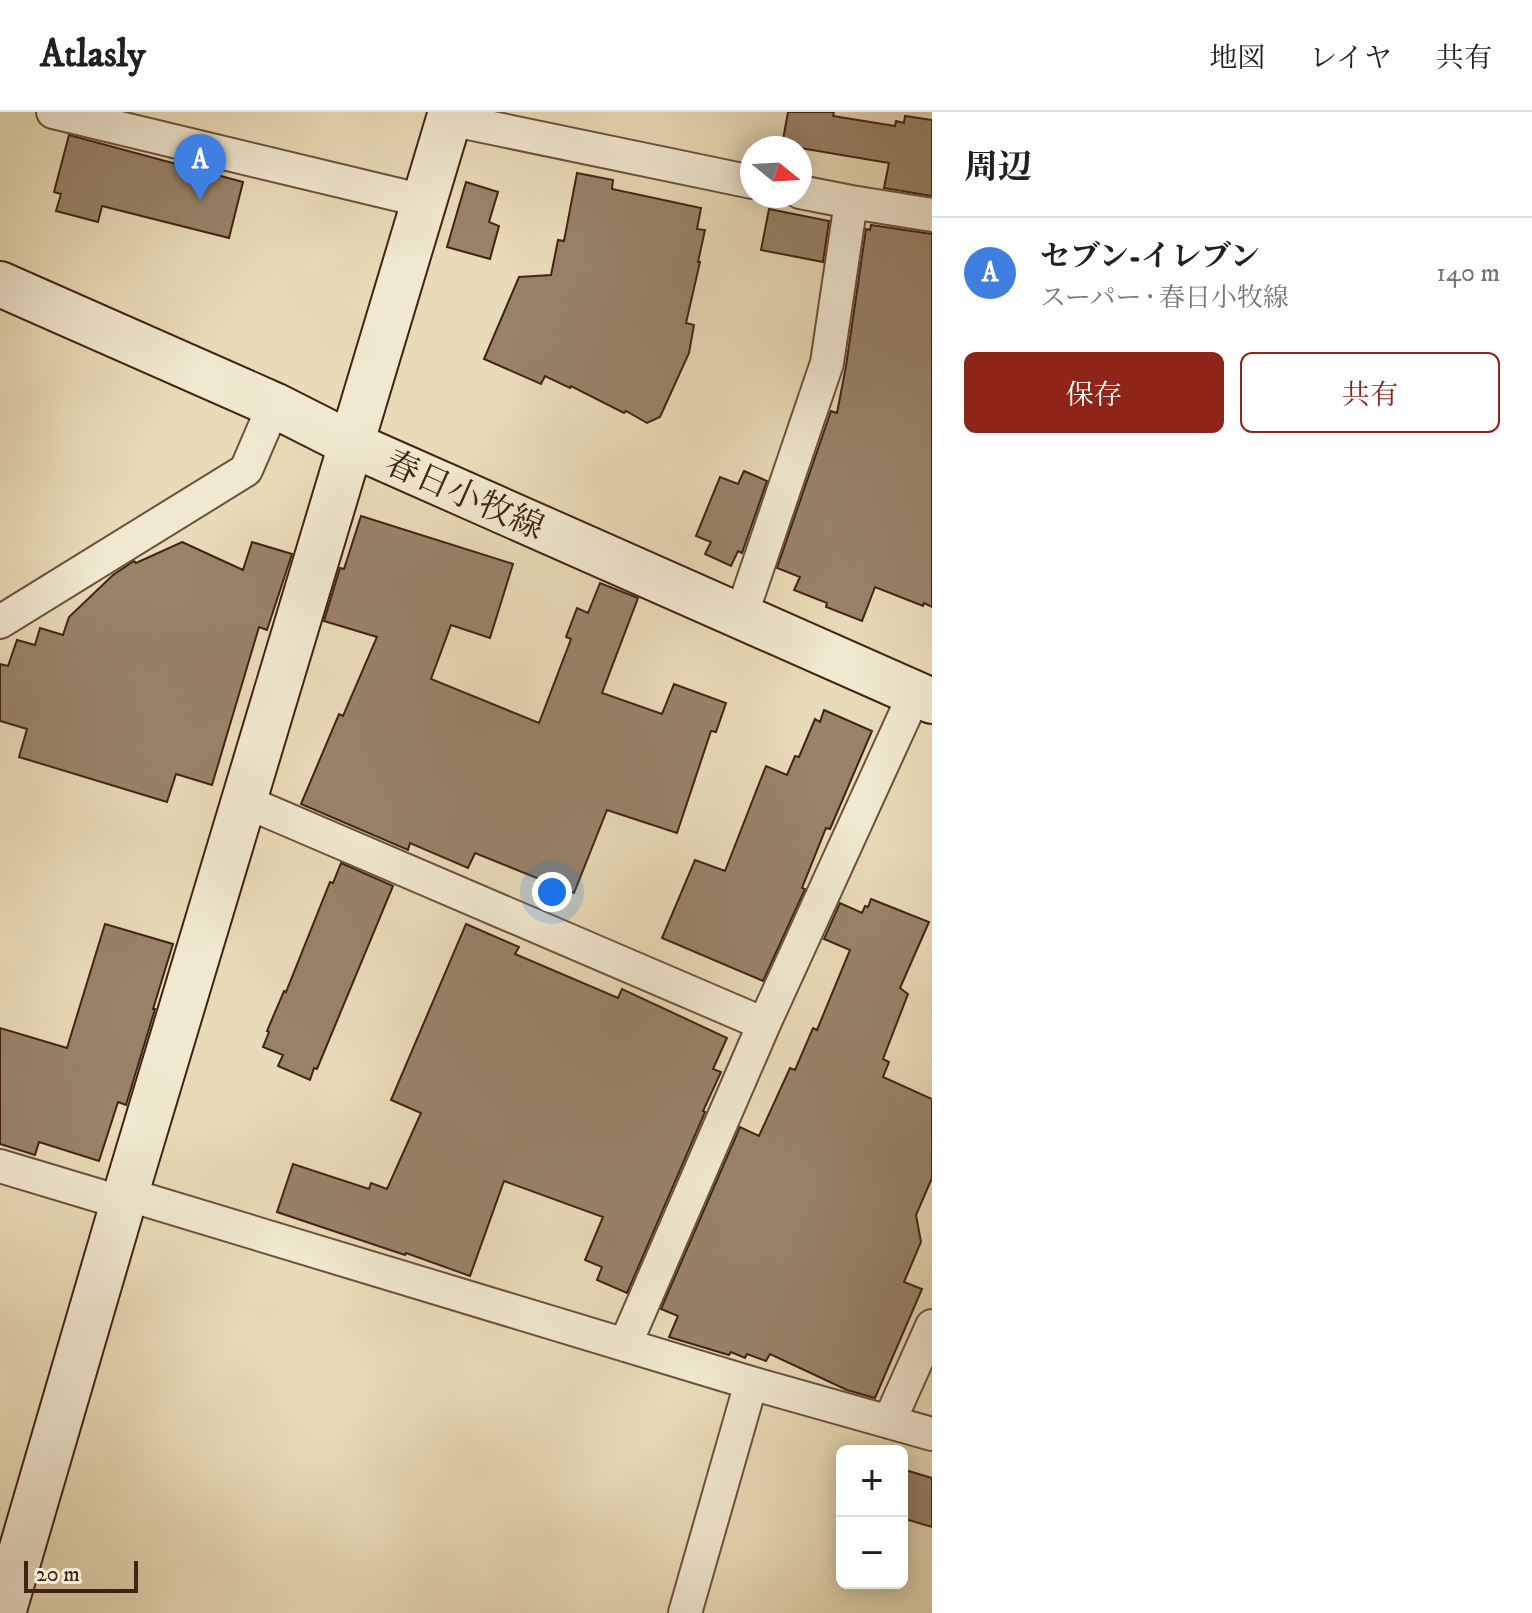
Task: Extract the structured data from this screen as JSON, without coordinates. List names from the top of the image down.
{
  "streets": {
    "street": ["春日小牧線"]
  },
  "scale_bar": "20 m",
  "north": "right",
  "page": {
    "header": "Atlasly",
    "nav": ["地図", "レイヤ", "共有"],
    "heading": "周辺",
    "pins": "A",
    "list": [
      {
        "mark": "A",
        "name": "セブン-イレブン",
        "note": "スーパー · 春日小牧線",
        "value": "140 m"
      }
    ],
    "buttons": ["保存", "共有"],
    "map_buttons": ["+", "−"],
    "scale": "20 m"
  }
}
